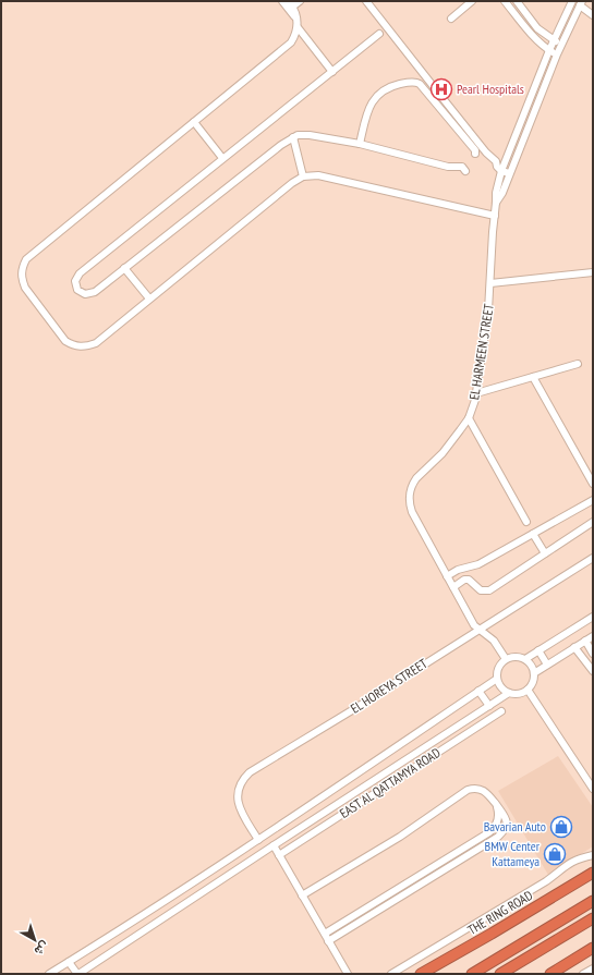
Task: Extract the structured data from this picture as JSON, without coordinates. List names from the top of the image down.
{
  "streets": {
    "highway": ["THE RING ROAD"],
    "street": ["EL HARMEEN STREET", "EL HOREYA STREET", "EAST AL QATTAMYA ROAD"]
  },
  "crossings": [
    ["EL HARMEEN STREET", "EL HOREYA STREET"]
  ],
  "places": {
    "hospital": ["Pearl Hospitals"],
    "shop": ["Bavarian Auto", "BMW Center Kattameya"]
  },
  "north": "bottom right"
}
